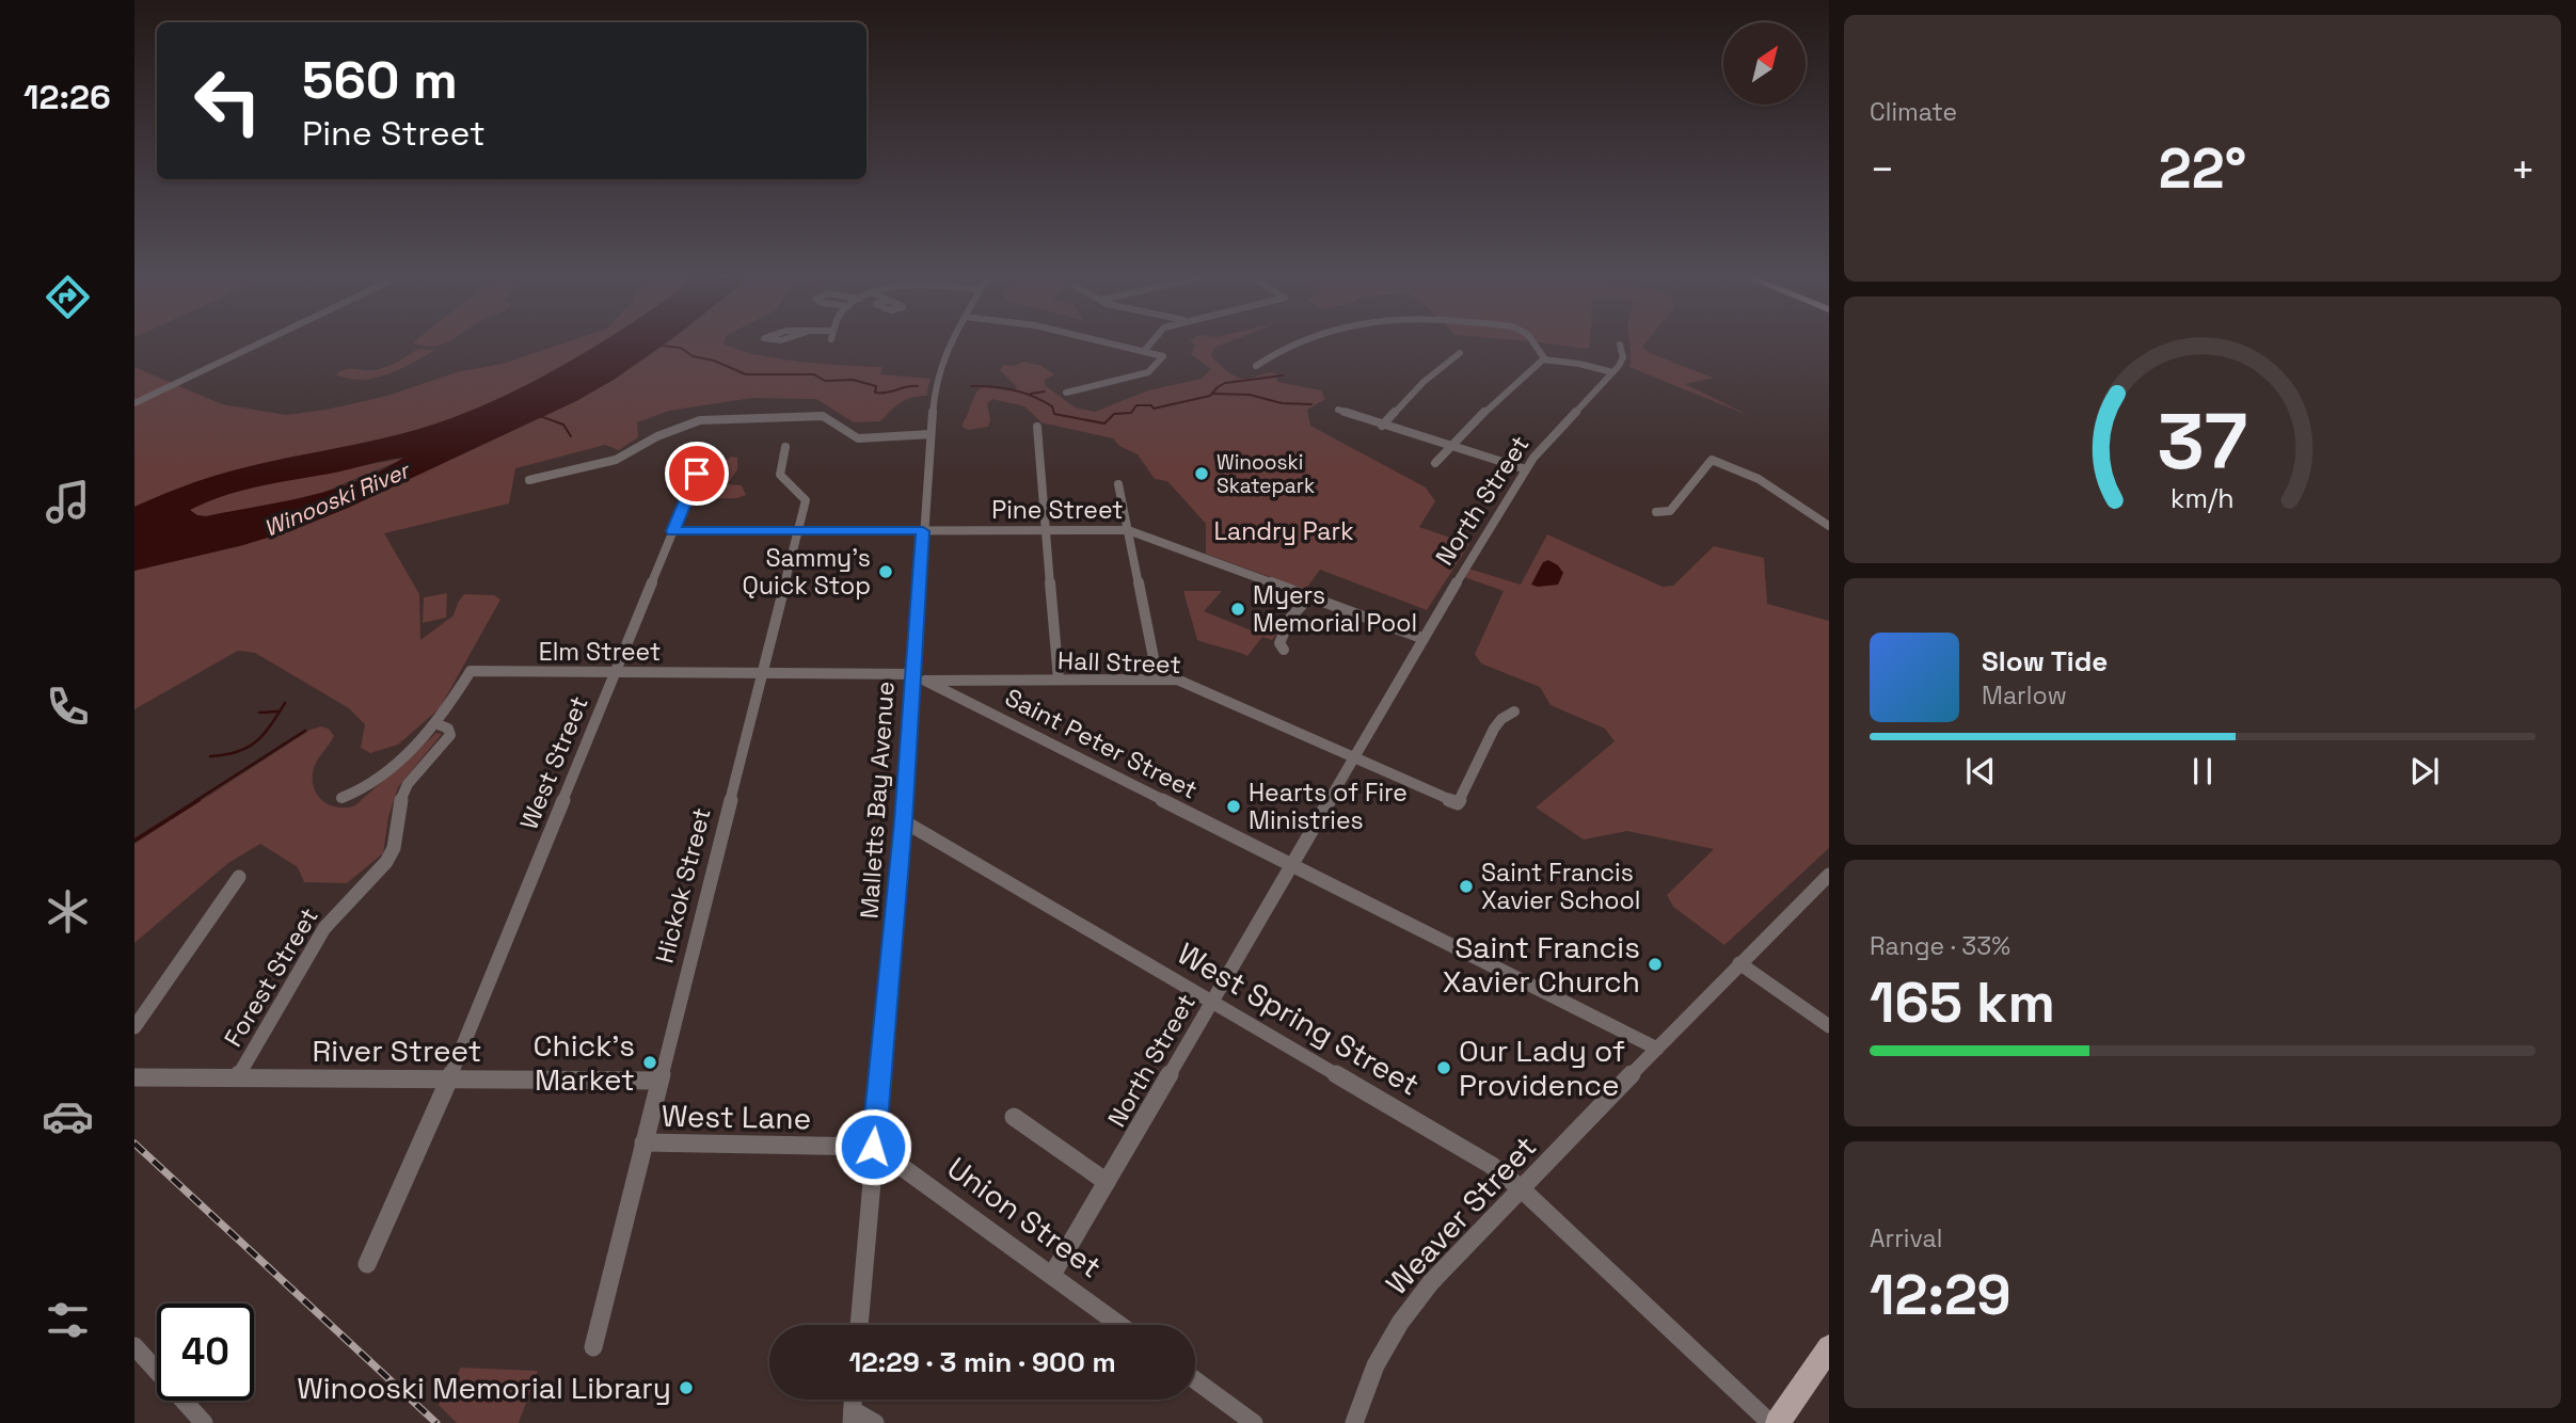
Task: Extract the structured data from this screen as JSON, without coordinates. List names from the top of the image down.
{
  "streets": {
    "street": [
      "North Street",
      "Pine Street",
      "Elm Street",
      "Hall Street",
      "Saint Peter Street",
      "West Street",
      "Malletts Bay Avenue",
      "Hickok Street",
      "Forest Street",
      "West Spring Street",
      "River Street",
      "West Lane",
      "Weaver Street",
      "Union Street"
    ]
  },
  "crossings": [
    ["North Street", "Pine Street"],
    ["North Street", "Hall Street"],
    ["North Street", "Saint Peter Street"],
    ["North Street", "West Spring Street"],
    ["North Street", "Union Street"],
    ["Pine Street", "West Street"],
    ["Pine Street", "Malletts Bay Avenue"],
    ["Pine Street", "Hickok Street"],
    ["Elm Street", "Hall Street"],
    ["Elm Street", "Saint Peter Street"],
    ["Elm Street", "West Street"],
    ["Elm Street", "Malletts Bay Avenue"],
    ["Elm Street", "Hickok Street"],
    ["Elm Street", "Forest Street"],
    ["Hall Street", "Saint Peter Street"],
    ["Hall Street", "Malletts Bay Avenue"],
    ["Saint Peter Street", "Malletts Bay Avenue"],
    ["Saint Peter Street", "Weaver Street"],
    ["West Street", "River Street"],
    ["Malletts Bay Avenue", "West Spring Street"],
    ["Malletts Bay Avenue", "West Lane"],
    ["Malletts Bay Avenue", "Union Street"],
    ["Hickok Street", "River Street"],
    ["Hickok Street", "West Lane"],
    ["Forest Street", "River Street"],
    ["West Spring Street", "Weaver Street"],
    ["West Lane", "Union Street"]
  ],
  "water": ["Winooski River"],
  "parks": ["Landry Park"],
  "places": [
    "Winooski Skatepark",
    "Sammy's Quick Stop",
    "Myers Memorial Pool",
    "Hearts of Fire Ministries",
    "Saint Francis Xavier School",
    "Saint Francis Xavier Church",
    "Chick's Market",
    "Our Lady of Providence",
    "Winooski Memorial Library"
  ],
  "north": "top right",
  "page": {
    "tabs": "12:26",
    "tile": [
      "Climate",
      ["Range · 33%", "165 km"],
      ["Arrival", "12:29"]
    ],
    "turn": ["560 m", "Pine Street"],
    "heat": ["−", "22°", "+"],
    "song": ["Slow Tide", "Marlow"],
    "limit": "40",
    "trip": "12:29 · 3 min · 900 m",
    "gauge": ["37", "km/h"]
  }
}
